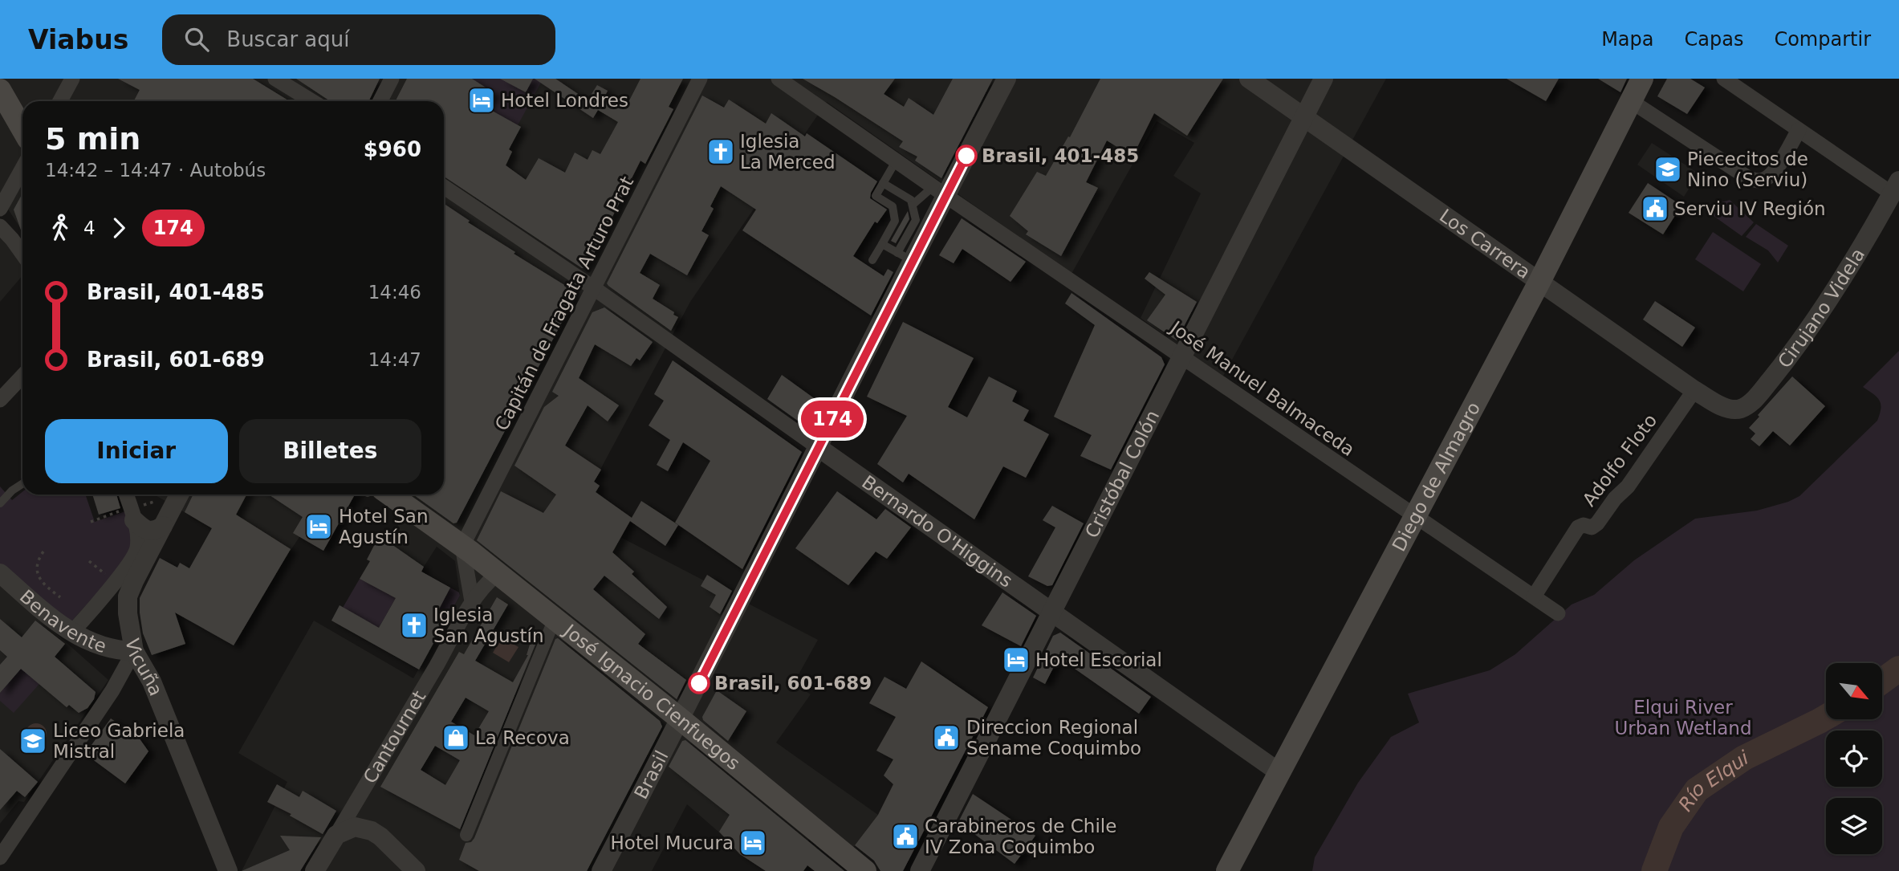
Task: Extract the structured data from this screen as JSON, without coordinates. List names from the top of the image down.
{
  "streets": {
    "main road": ["Diego de Almagro", "José Ignacio Cienfuegos"],
    "street": [
      "Los Carrera",
      "Capitán de Fragata Arturo Prat",
      "Cirujano Videla",
      "José Manuel Balmaceda",
      "Adolfo Floto",
      "Cristóbal Colón",
      "Bernardo O'Higgins",
      "Benavente",
      "Vicuña",
      "Cantournet",
      "Brasil"
    ]
  },
  "crossings": [
    ["Los Carrera", "Cirujano Videla"],
    ["Los Carrera", "Adolfo Floto"],
    ["Los Carrera", "Cristóbal Colón"],
    ["Los Carrera", "Diego de Almagro"],
    ["Capitán de Fragata Arturo Prat", "Bernardo O'Higgins"],
    ["Capitán de Fragata Arturo Prat", "José Ignacio Cienfuegos"],
    ["José Manuel Balmaceda", "Adolfo Floto"],
    ["José Manuel Balmaceda", "Cristóbal Colón"],
    ["José Manuel Balmaceda", "Diego de Almagro"],
    ["José Manuel Balmaceda", "Brasil"],
    ["Cristóbal Colón", "Bernardo O'Higgins"],
    ["Diego de Almagro", "Bernardo O'Higgins"],
    ["Bernardo O'Higgins", "Brasil"],
    ["Benavente", "Vicuña"],
    ["José Ignacio Cienfuegos", "Cantournet"],
    ["José Ignacio Cienfuegos", "Brasil"]
  ],
  "water": ["Río Elqui"],
  "parks": ["Elqui River Urban Wetland"],
  "places": {
    "hotel": [
      "Hotel Londres",
      "Hotel San Agustín",
      "Hotel Escorial",
      "Hotel Mucura"
    ],
    "church": ["Iglesia La Merced", "Iglesia San Agustín"],
    "other": ["Brasil, 401-485", "Brasil, 601-689"],
    "school or university": ["Piececitos de Nino (Serviu)", "Liceo Gabriela Mistral"],
    "public building": ["Serviu IV Región", "Direccion Regional Sename Coquimbo", "Carabineros de Chile IV Zona Coquimbo"],
    "shop": ["La Recova"]
  },
  "lines": ["bus line 174"],
  "north": "bottom right",
  "page": {
    "header": "Viabus",
    "search": "Buscar aquí",
    "nav": ["Mapa", "Capas", "Compartir"],
    "on_map": "174",
    "heading": ["5 min", "14:42 – 14:47 · Autobús", "$960"],
    "legs": ["4", "174"],
    "list": [
      {
        "name": "Brasil, 401-485",
        "value": "14:46"
      },
      {
        "name": "Brasil, 601-689",
        "value": "14:47"
      }
    ],
    "buttons": ["Iniciar", "Billetes"]
  }
}
